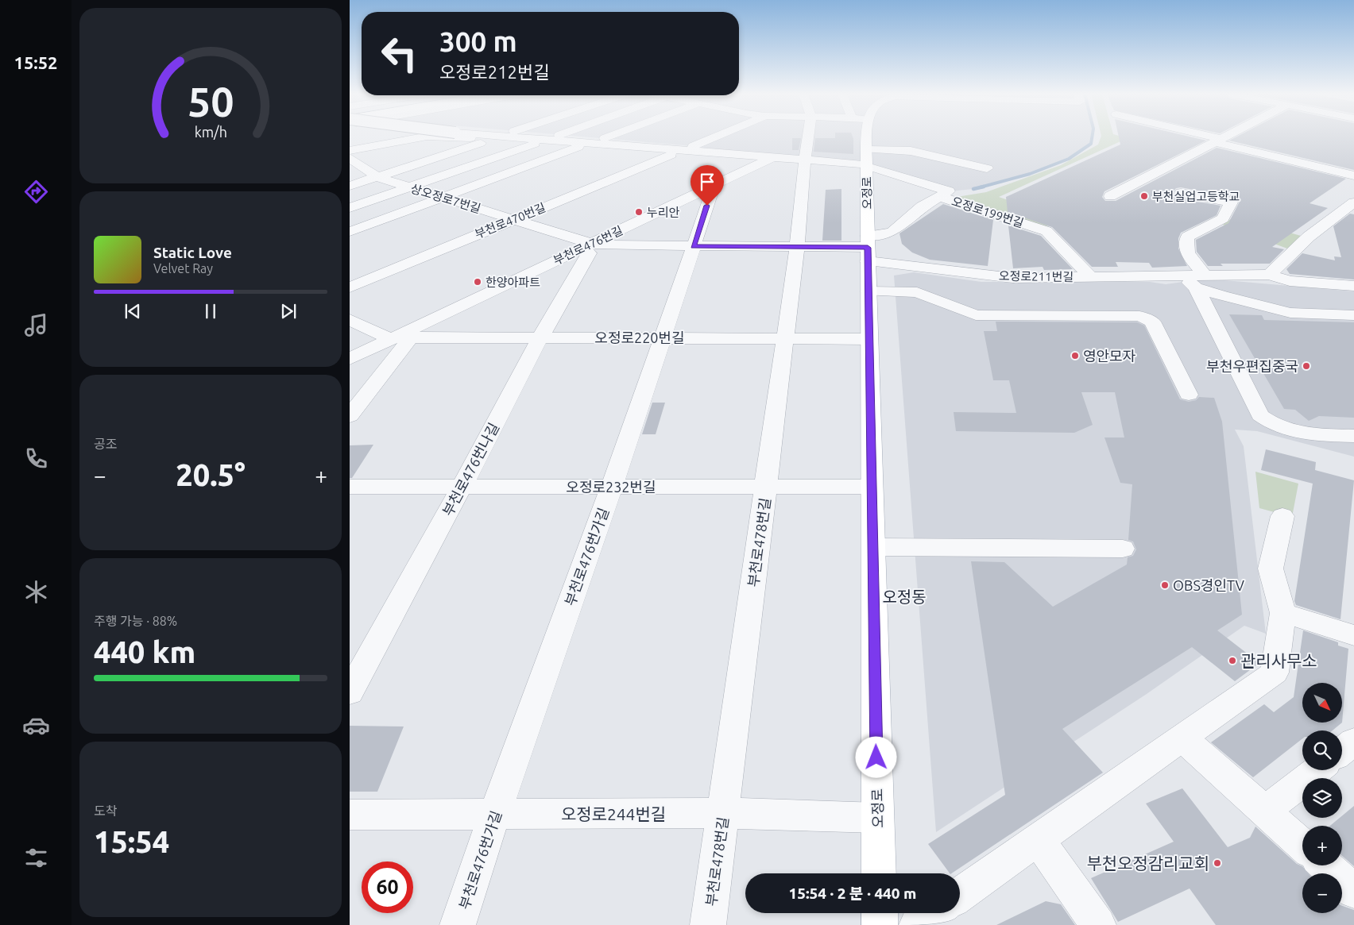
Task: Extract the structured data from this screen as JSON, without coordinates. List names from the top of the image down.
{
  "streets": {
    "main road": ["오정로"],
    "street": [
      "상오정로7번길",
      "오정로199번길",
      "부천로470번길",
      "부천로476번길",
      "오정로211번길",
      "오정로220번길",
      "부천로476번나길",
      "오정로232번길",
      "부천로478번길",
      "부천로476번가길",
      "오정로244번길"
    ]
  },
  "crossings": [
    ["오정로", "상오정로7번길"],
    ["오정로", "오정로199번길"],
    ["오정로", "오정로211번길"],
    ["오정로", "오정로220번길"],
    ["오정로", "오정로232번길"],
    ["오정로", "오정로244번길"],
    ["상오정로7번길", "부천로470번길"],
    ["상오정로7번길", "부천로476번길"],
    ["상오정로7번길", "오정로211번길"],
    ["상오정로7번길", "부천로476번나길"],
    ["상오정로7번길", "부천로478번길"],
    ["상오정로7번길", "부천로476번가길"],
    ["오정로199번길", "오정로211번길"],
    ["부천로476번길", "오정로220번길"],
    ["부천로476번길", "부천로476번나길"],
    ["부천로476번길", "부천로476번가길"],
    ["오정로220번길", "부천로476번나길"],
    ["오정로220번길", "부천로478번길"],
    ["오정로220번길", "부천로476번가길"],
    ["부천로476번나길", "오정로232번길"],
    ["오정로232번길", "부천로478번길"],
    ["오정로232번길", "부천로476번가길"],
    ["부천로478번길", "오정로244번길"],
    ["부천로476번가길", "오정로244번길"]
  ],
  "districts": ["오정동"],
  "places": [
    "부천실업고등학교",
    "누리안",
    "한양아파트",
    "영안모자",
    "부천우편집중국",
    "OBS경인TV",
    "관리사무소",
    "부천오정감리교회"
  ],
  "north": "bottom right",
  "page": {
    "tabs": "15:52",
    "turn": ["300 m", "오정로212번길"],
    "song": ["Static Love", "Velvet Ray"],
    "tile": [
      "공조",
      ["주행 가능 · 88%", "440 km"],
      ["도착", "15:54"]
    ],
    "heat": ["−", "20.5°", "+"],
    "map_buttons": ["+", "−"],
    "limit": "60",
    "trip": "15:54 · 2 분 · 440 m",
    "gauge": ["50", "km/h"]
  }
}
